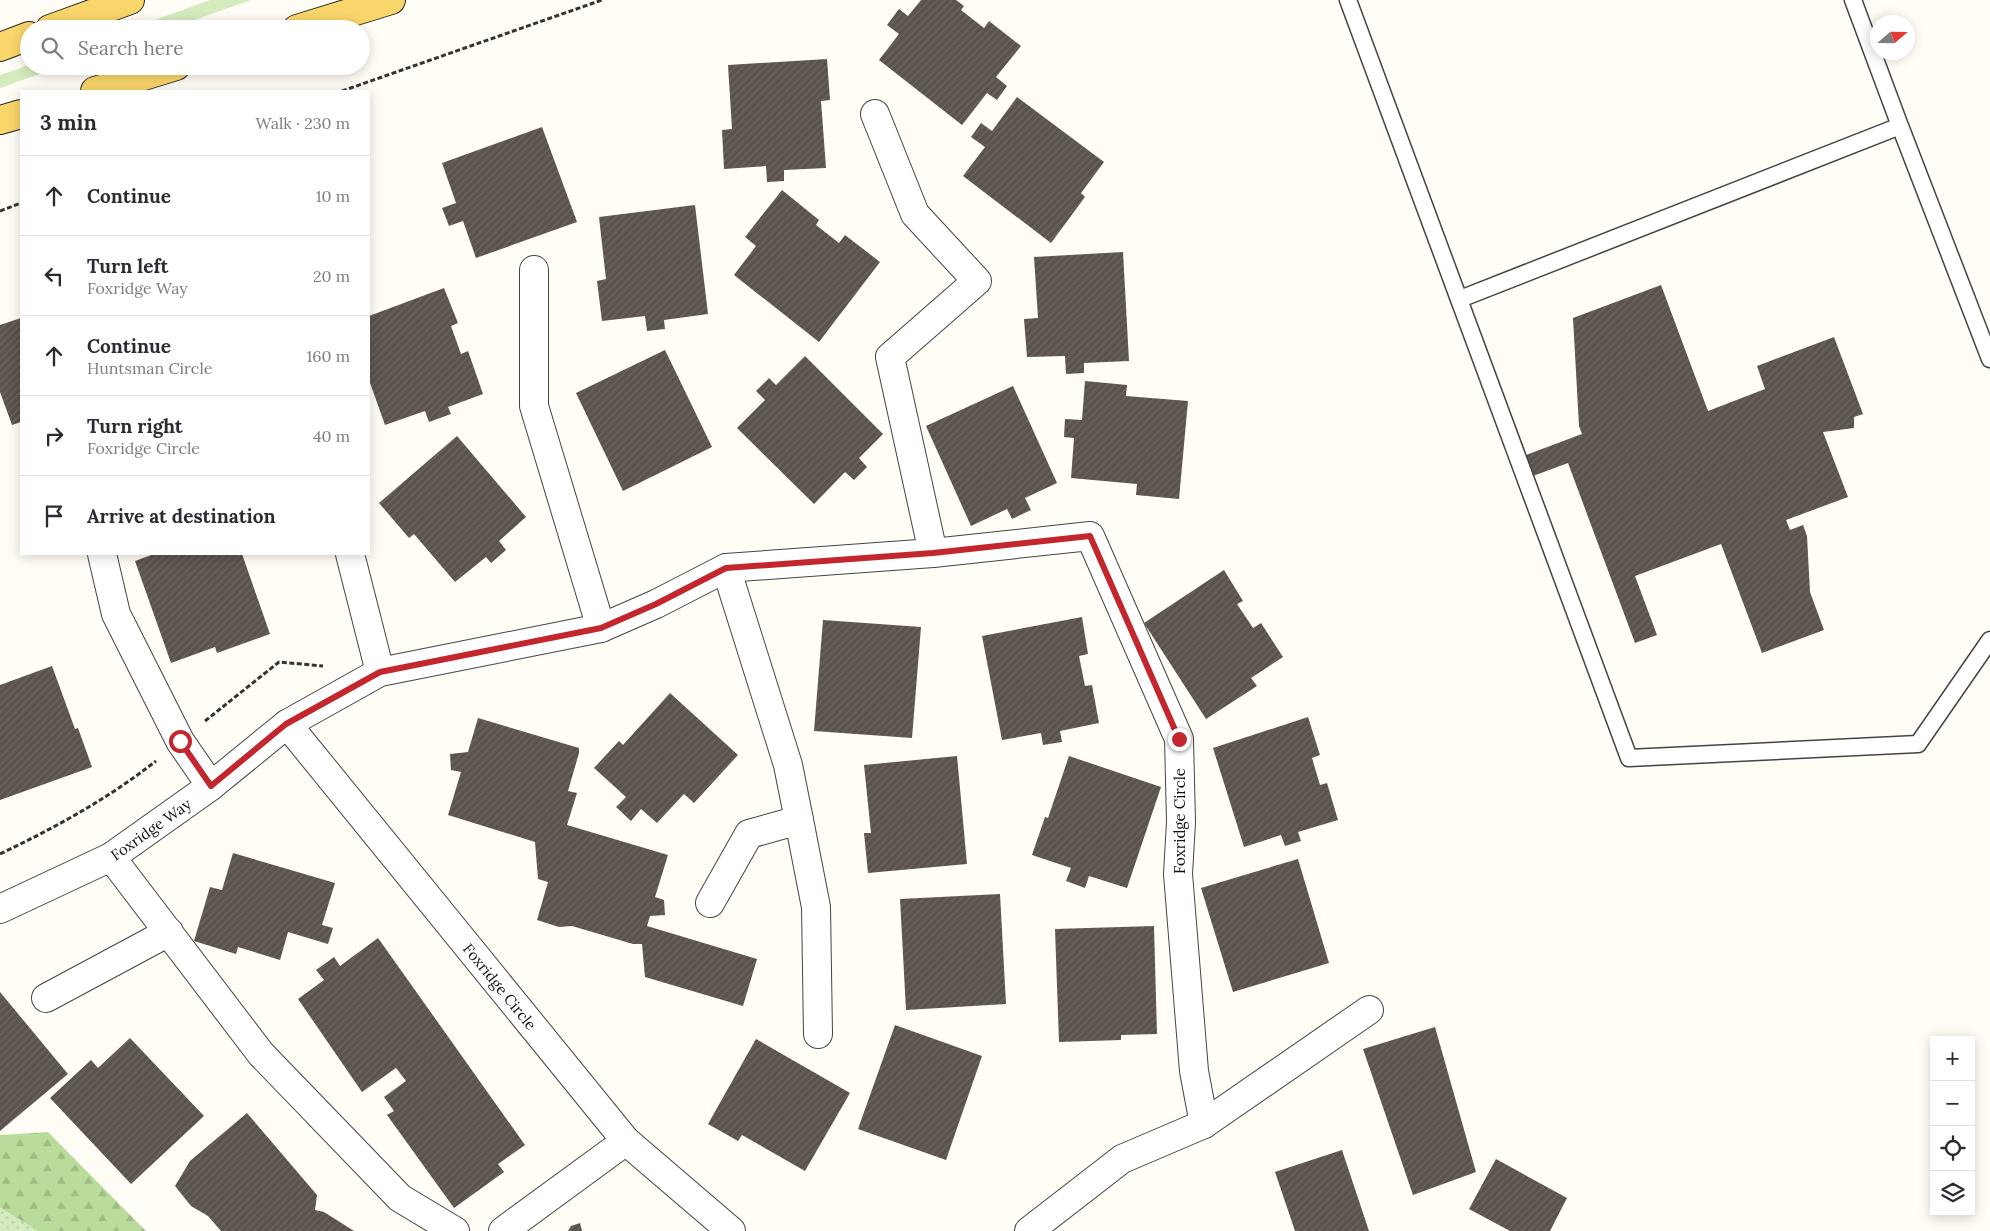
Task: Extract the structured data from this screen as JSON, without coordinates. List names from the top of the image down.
{
  "streets": {
    "street": ["Foxridge Circle", "Foxridge Way"]
  },
  "crossings": [
    ["Foxridge Circle", "Foxridge Way"]
  ],
  "north": "right",
  "page": {
    "search": "Search here",
    "heading": ["3 min", "Walk · 230 m"],
    "list": [
      ["Continue", "10 m"],
      ["Turn left", "Foxridge Way", "20 m"],
      ["Continue", "Huntsman Circle", "160 m"],
      ["Turn right", "Foxridge Circle", "40 m"],
      "Arrive at destination"
    ],
    "map_buttons": ["+", "−"]
  }
}
